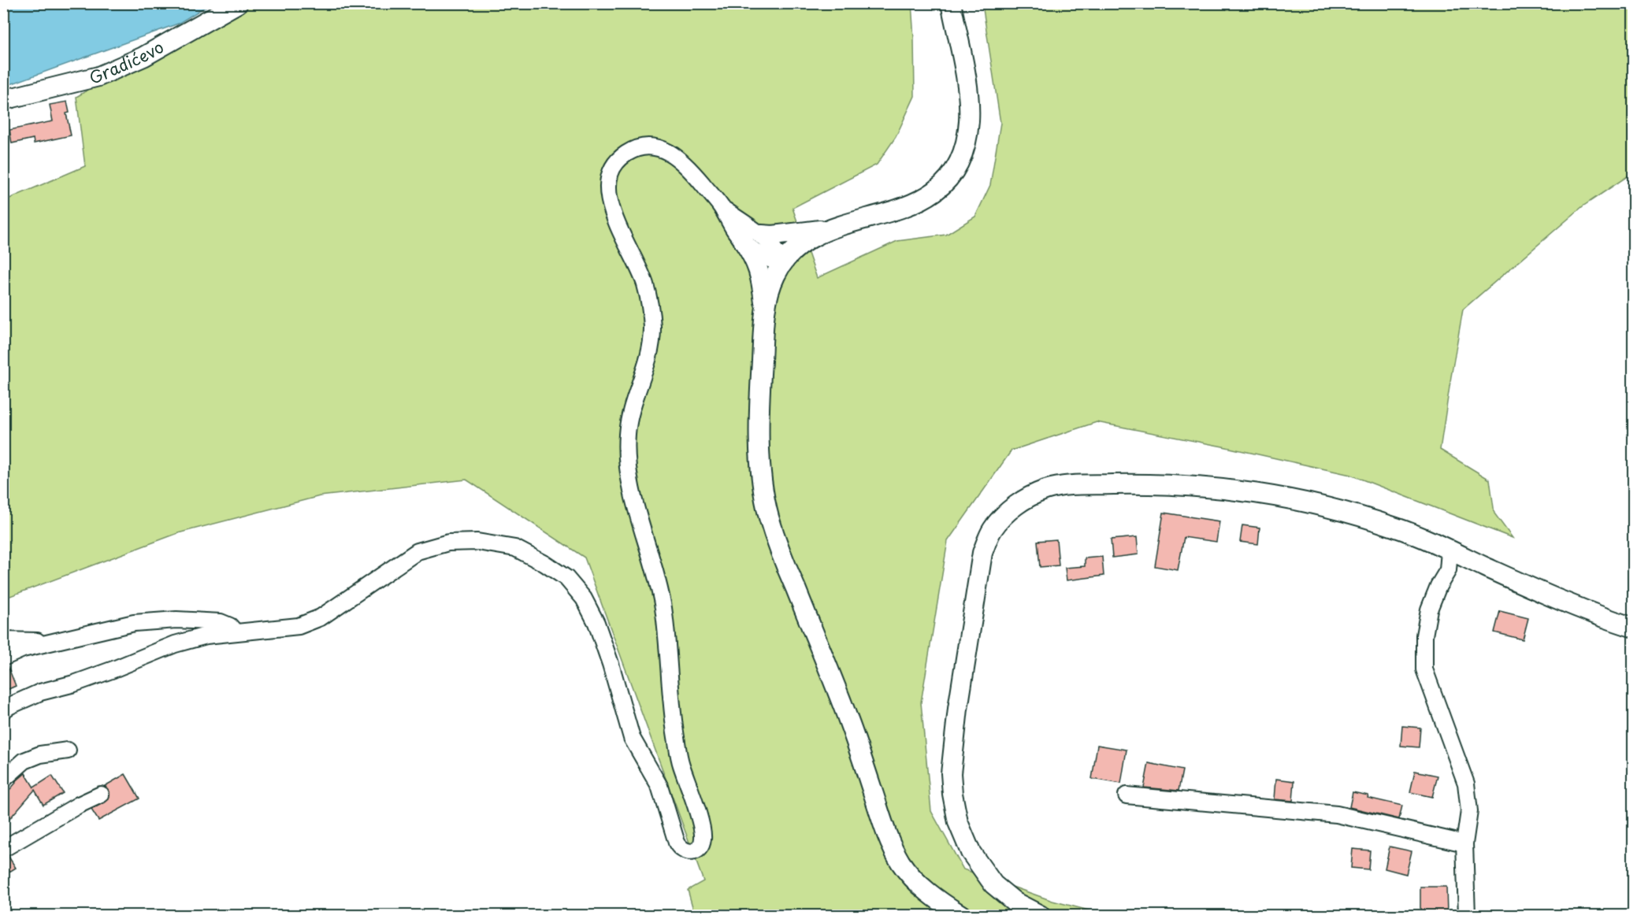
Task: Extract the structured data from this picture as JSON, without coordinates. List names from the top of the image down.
{
  "streets": {
    "main road": ["Gradićevo"]
  }
}
